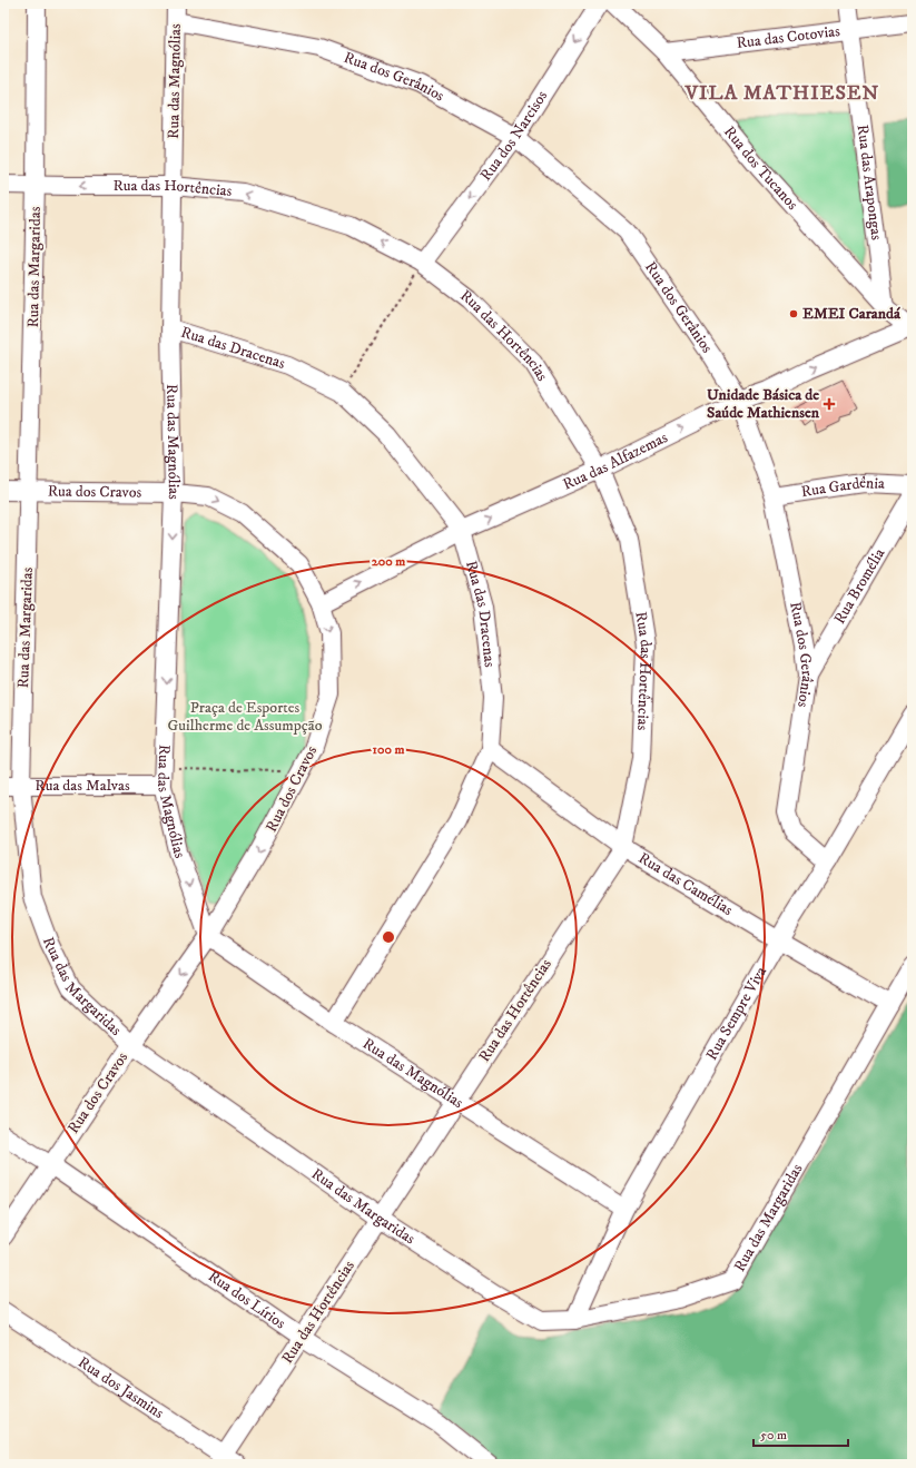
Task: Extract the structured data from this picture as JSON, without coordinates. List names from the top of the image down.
{
  "streets": {
    "street": [
      "Rua das Cotovias",
      "Rua dos Gerânios",
      "Rua das Magnólias",
      "Rua dos Narcisos",
      "Rua dos Tucanos",
      "Rua das Arapongas",
      "Rua das Hortências",
      "Rua das Margaridas",
      "Rua das Dracenas",
      "Rua das Alfazemas",
      "Rua Gardênia",
      "Rua dos Cravos",
      "Rua Bromélia",
      "Rua das Malvas",
      "Rua das Camélias",
      "Rua Sempre Viva",
      "Rua dos Lírios",
      "Rua dos Jasmins"
    ]
  },
  "crossings": [
    ["Rua das Cotovias", "Rua dos Tucanos"],
    ["Rua das Cotovias", "Rua das Arapongas"],
    ["Rua dos Gerânios", "Rua das Magnólias"],
    ["Rua dos Gerânios", "Rua dos Narcisos"],
    ["Rua dos Gerânios", "Rua das Alfazemas"],
    ["Rua dos Gerânios", "Rua Gardênia"],
    ["Rua dos Gerânios", "Rua Bromélia"],
    ["Rua dos Gerânios", "Rua Sempre Viva"],
    ["Rua das Magnólias", "Rua das Hortências"],
    ["Rua das Magnólias", "Rua das Dracenas"],
    ["Rua das Magnólias", "Rua dos Cravos"],
    ["Rua das Magnólias", "Rua das Malvas"],
    ["Rua das Magnólias", "Rua Sempre Viva"],
    ["Rua dos Narcisos", "Rua das Hortências"],
    ["Rua dos Tucanos", "Rua das Arapongas"],
    ["Rua dos Tucanos", "Rua das Alfazemas"],
    ["Rua das Hortências", "Rua das Margaridas"],
    ["Rua das Hortências", "Rua das Alfazemas"],
    ["Rua das Hortências", "Rua das Camélias"],
    ["Rua das Hortências", "Rua dos Lírios"],
    ["Rua das Hortências", "Rua dos Jasmins"],
    ["Rua das Margaridas", "Rua dos Cravos"],
    ["Rua das Margaridas", "Rua das Malvas"],
    ["Rua das Margaridas", "Rua das Camélias"],
    ["Rua das Margaridas", "Rua Sempre Viva"],
    ["Rua das Dracenas", "Rua das Alfazemas"],
    ["Rua das Dracenas", "Rua das Camélias"],
    ["Rua das Alfazemas", "Rua dos Cravos"],
    ["Rua dos Cravos", "Rua dos Lírios"],
    ["Rua das Camélias", "Rua Sempre Viva"]
  ],
  "one_way": ["Rua dos Narcisos", "Rua das Alfazemas", "Rua dos Cravos"],
  "districts": ["VILA MATHIESEN"],
  "parks": ["Praça de Esportes Guilherme de Assumpção"],
  "places": {
    "other": ["EMEI Carandá"],
    "health": ["Unidade Básica de Saúde Mathiensen"]
  },
  "scale_bar": "50 m",
  "rings": ["200 m", "100 m"]
}
